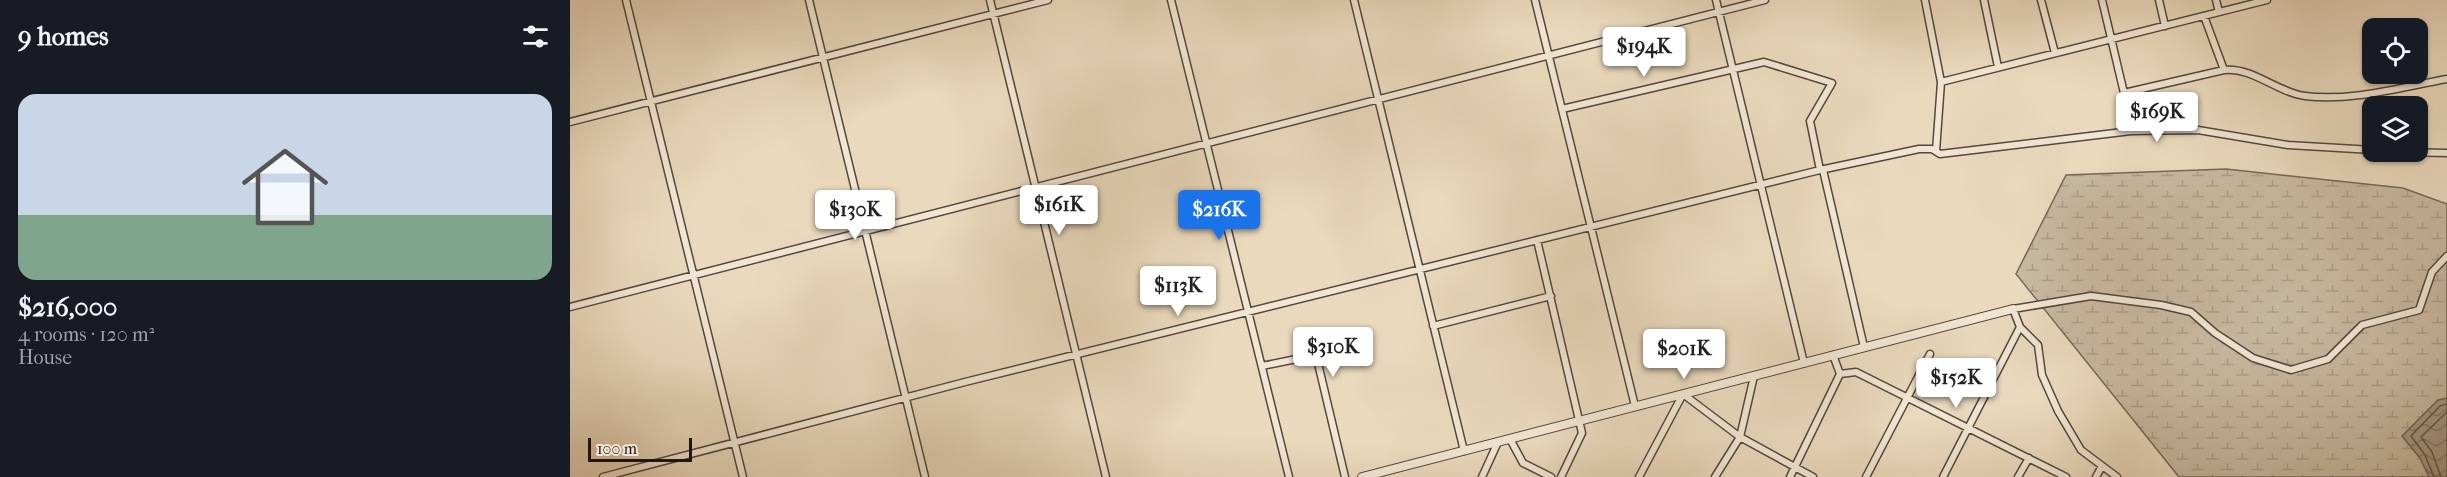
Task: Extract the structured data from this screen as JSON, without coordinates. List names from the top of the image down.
{
  "scale_bar": "100 m",
  "page": {
    "heading": "9 homes",
    "price": [
      "$194K",
      "$169K",
      "$161K",
      "$130K",
      "$216K",
      "$113K",
      "$310K",
      "$201K",
      "$152K"
    ],
    "list": [
      {
        "name": "$216,000",
        "note": "4 rooms · 120 m² · House"
      }
    ],
    "scale": "100 m"
  }
}
